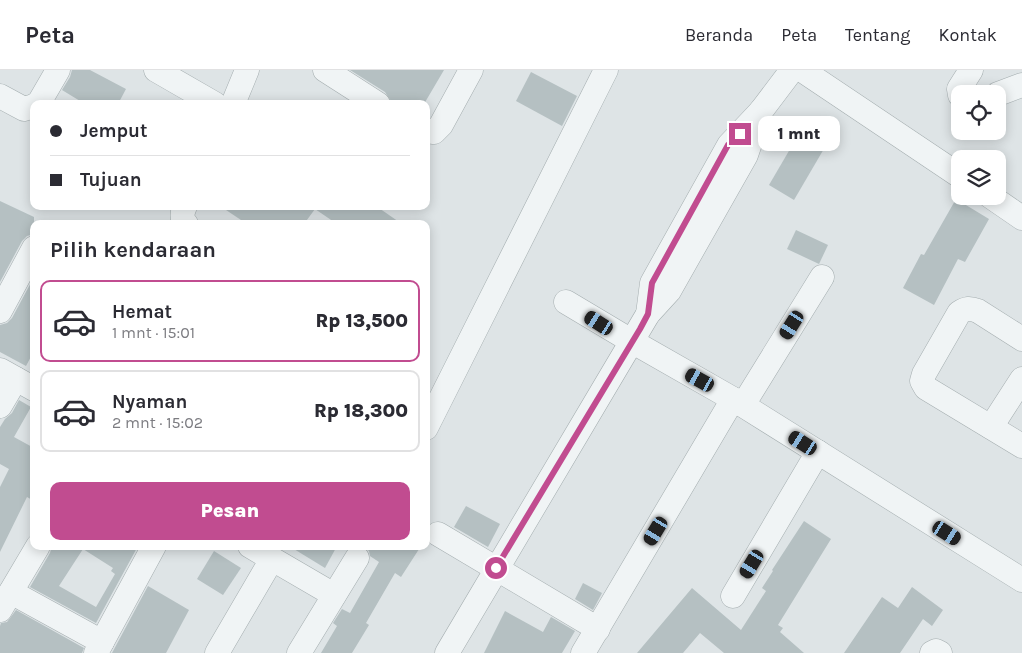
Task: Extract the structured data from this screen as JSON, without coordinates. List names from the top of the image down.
{
  "page": {
    "header": "Peta",
    "nav": [
      "Beranda",
      "Peta",
      "Tentang",
      "Kontak"
    ],
    "banner": ["Jemput", "Tujuan"],
    "bubble": "1 mnt",
    "heading": "Pilih kendaraan",
    "list": [
      {
        "name": "Hemat",
        "note": "1 mnt · 15:01",
        "value": "Rp 13,500"
      },
      {
        "name": "Nyaman",
        "note": "2 mnt · 15:02",
        "value": "Rp 18,300"
      }
    ],
    "buttons": "Pesan"
  }
}
